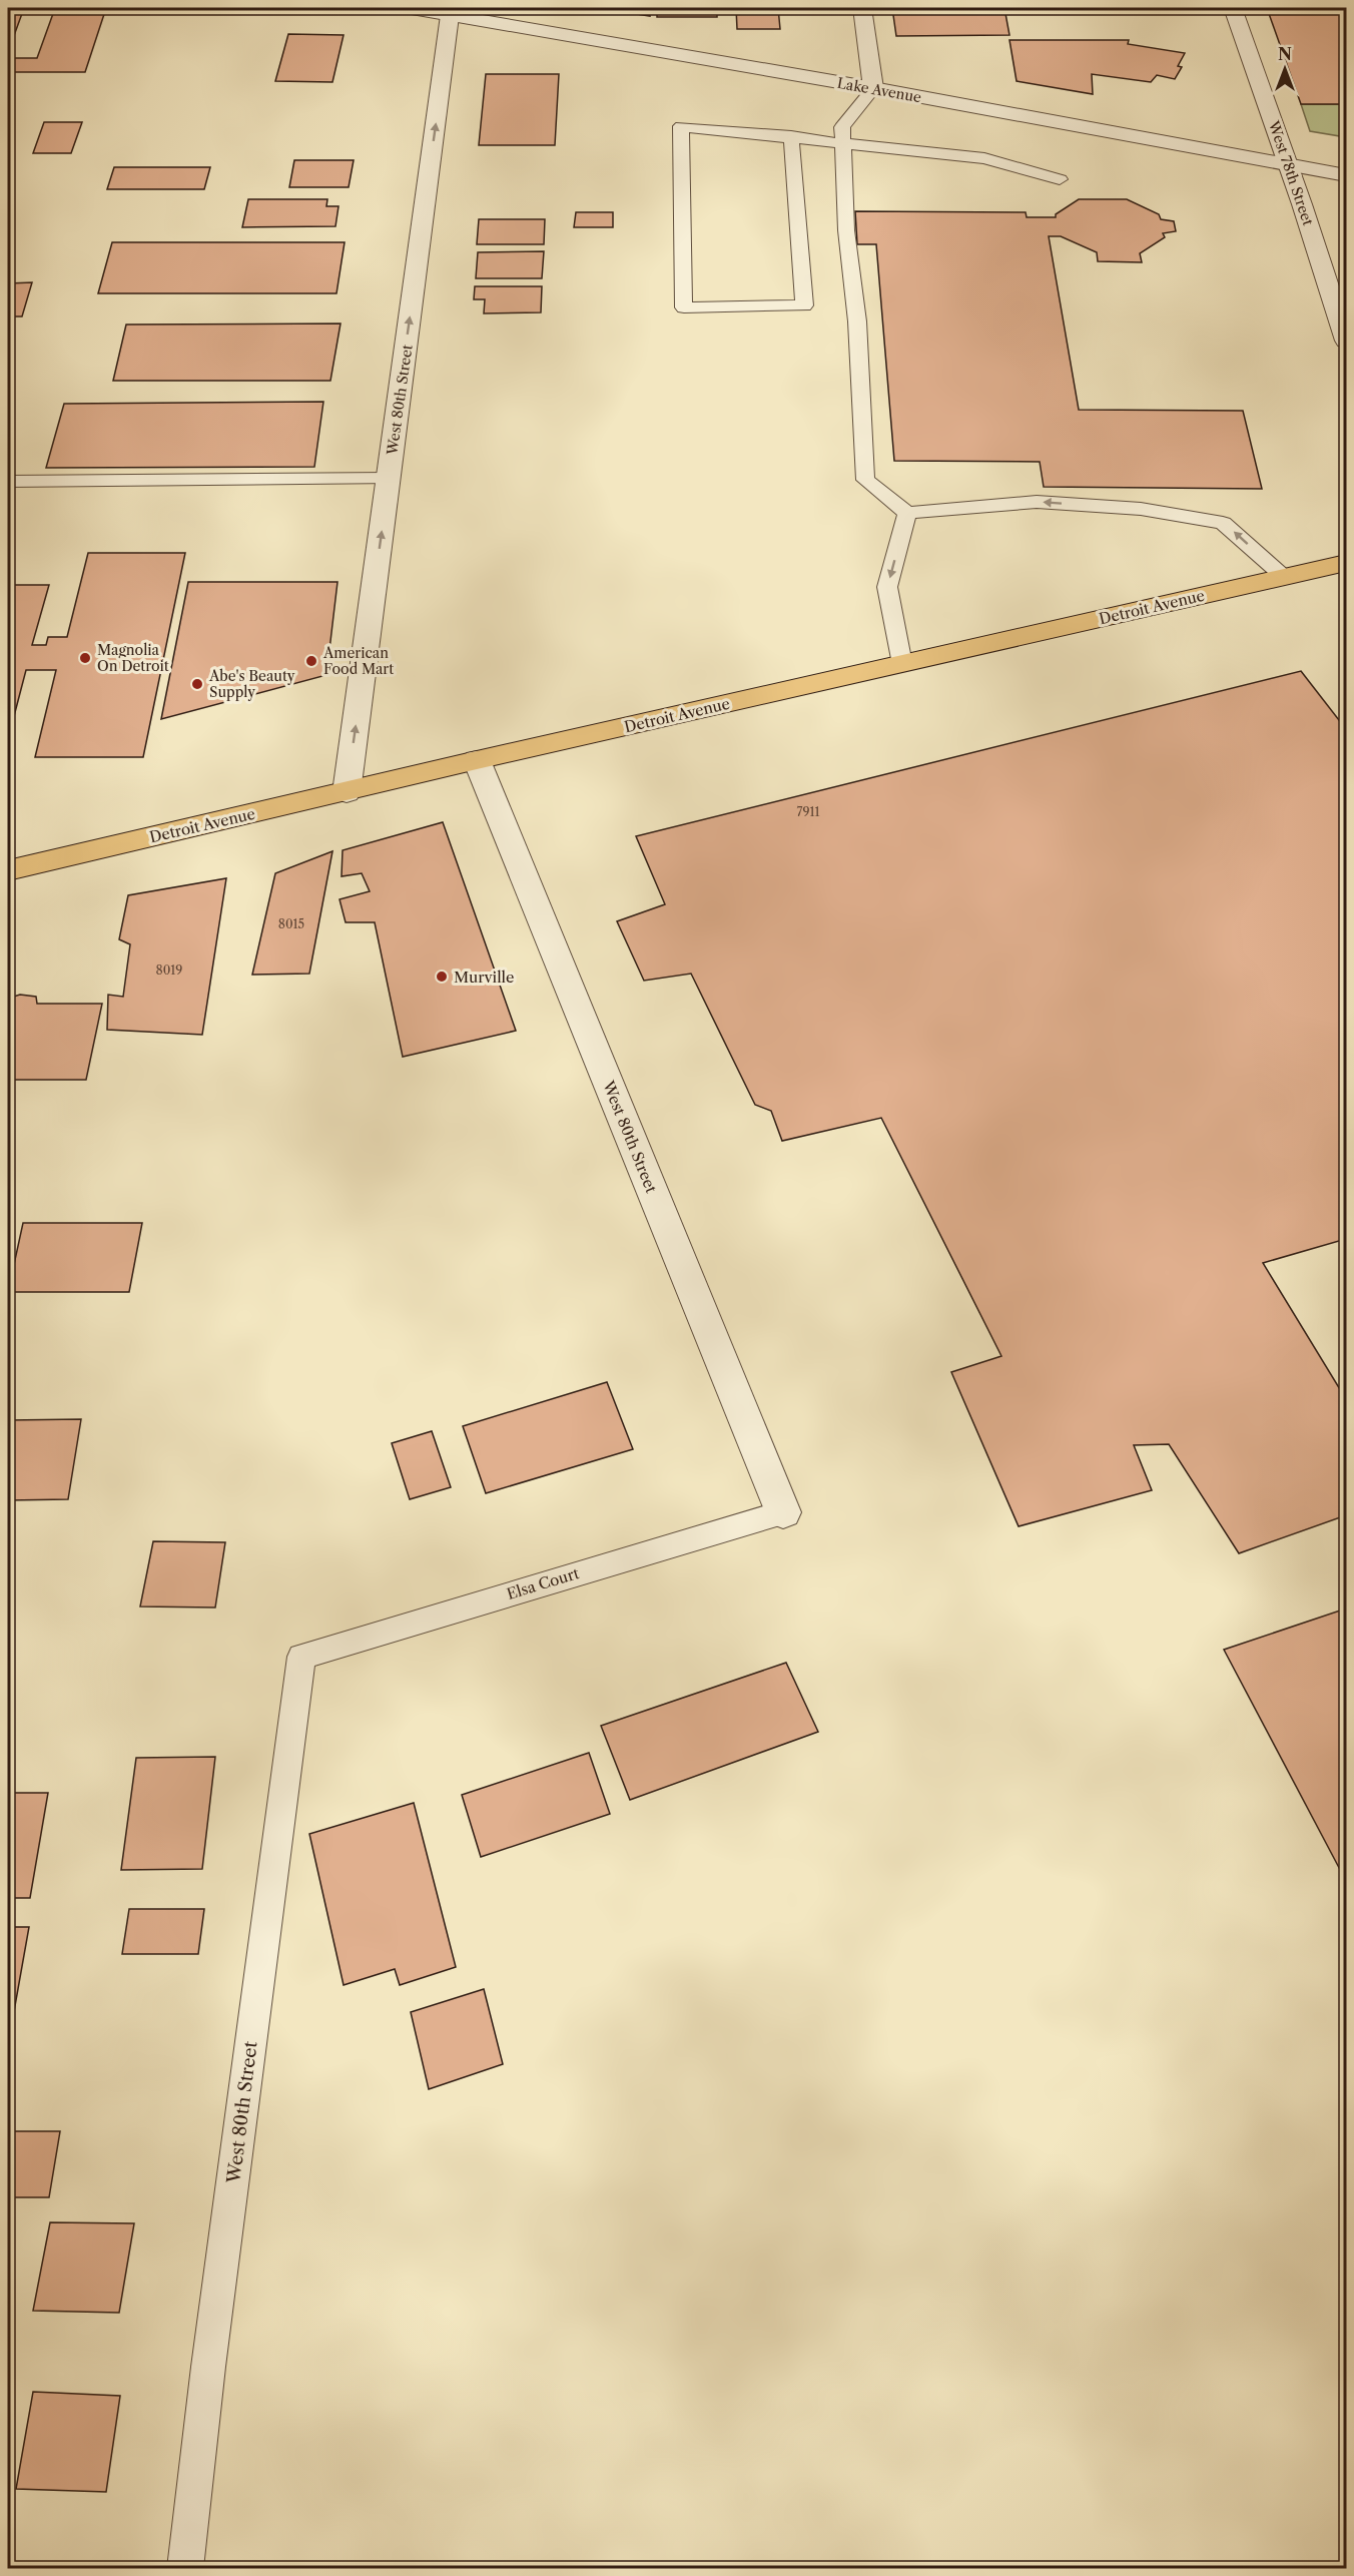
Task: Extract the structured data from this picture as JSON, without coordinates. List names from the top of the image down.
{
  "streets": {
    "main road": ["Detroit Avenue"],
    "street": ["Lake Avenue", "West 78th Street", "West 80th Street"],
    "lane": ["Elsa Court"]
  },
  "crossings": [
    ["Lake Avenue", "West 78th Street"],
    ["Lake Avenue", "West 80th Street"],
    ["West 80th Street", "Detroit Avenue"],
    ["West 80th Street", "Elsa Court"]
  ],
  "places": [
    "Magnolia On Detroit",
    "American Food Mart",
    "Abe's Beauty Supply",
    "Murville"
  ],
  "house_numbers": ["7911", "8015", "8019"],
  "north": "top"
}
